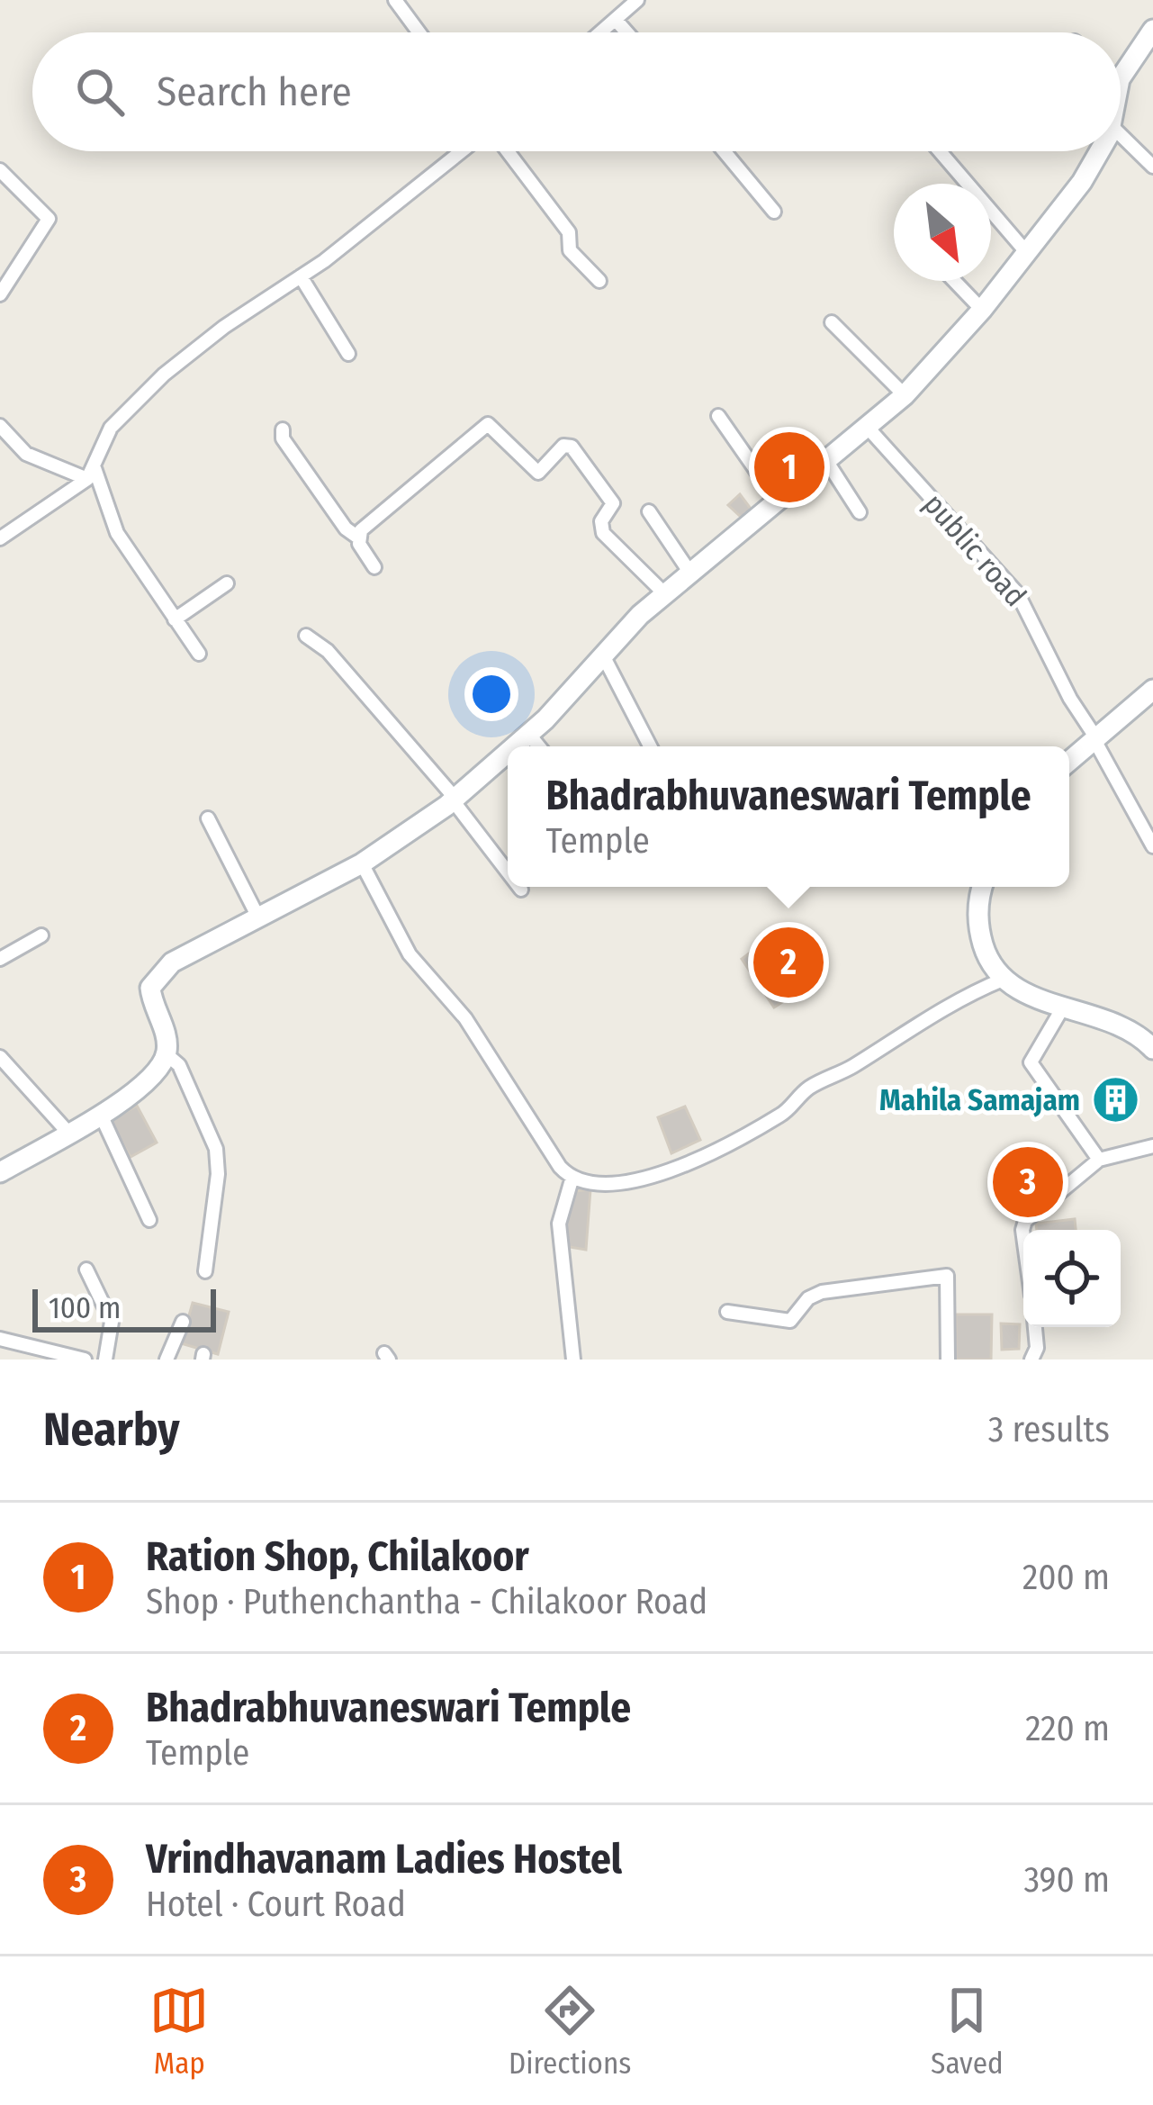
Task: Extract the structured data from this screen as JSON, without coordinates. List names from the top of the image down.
{
  "streets": {
    "street": ["public road"]
  },
  "places": {
    "building": ["Mahila Samajam"]
  },
  "scale_bar": "100 m",
  "north": "bottom right",
  "page": {
    "search": "Search here",
    "pins": ["1", "2", "3"],
    "popup": ["Bhadrabhuvaneswari Temple", "Temple"],
    "scale": "100 m",
    "heading": ["Nearby", "3 results"],
    "list": [
      {
        "mark": "1",
        "name": "Ration Shop, Chilakoor",
        "note": "Shop · Puthenchantha - Chilakoor Road",
        "value": "200 m"
      },
      {
        "mark": "2",
        "name": "Bhadrabhuvaneswari Temple",
        "note": "Temple",
        "value": "220 m"
      },
      {
        "mark": "3",
        "name": "Vrindhavanam Ladies Hostel",
        "note": "Hotel · Court Road",
        "value": "390 m"
      }
    ],
    "nav": ["Map", "Directions", "Saved"]
  }
}
